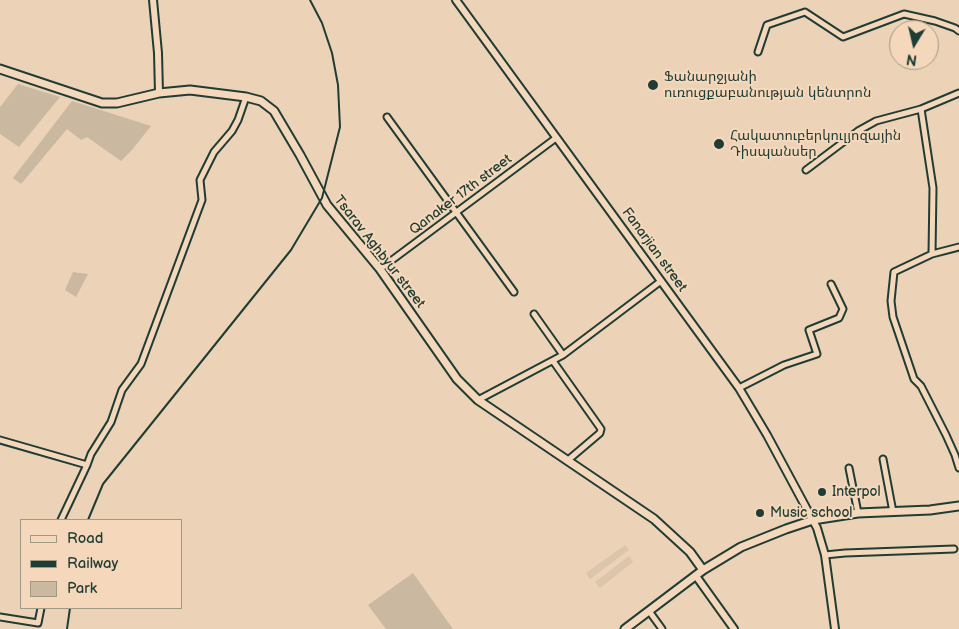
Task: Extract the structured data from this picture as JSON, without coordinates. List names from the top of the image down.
{
  "streets": {
    "main road": ["Tsarav Aghbyur street"],
    "street": ["Qanaker 17th street", "Fanarjian street"]
  },
  "crossings": [
    ["Qanaker 17th street", "Fanarjian street"],
    ["Qanaker 17th street", "Tsarav Aghbyur street"]
  ],
  "places": [
    "Ֆանարջյանի ուռուցքաբանության կենտրոն",
    "Հակատուբերկուլյոզային Դիսպանսեր",
    "Interpol",
    "Music school"
  ],
  "legend": ["Road", "Railway", "Park"],
  "north": "bottom"
}
